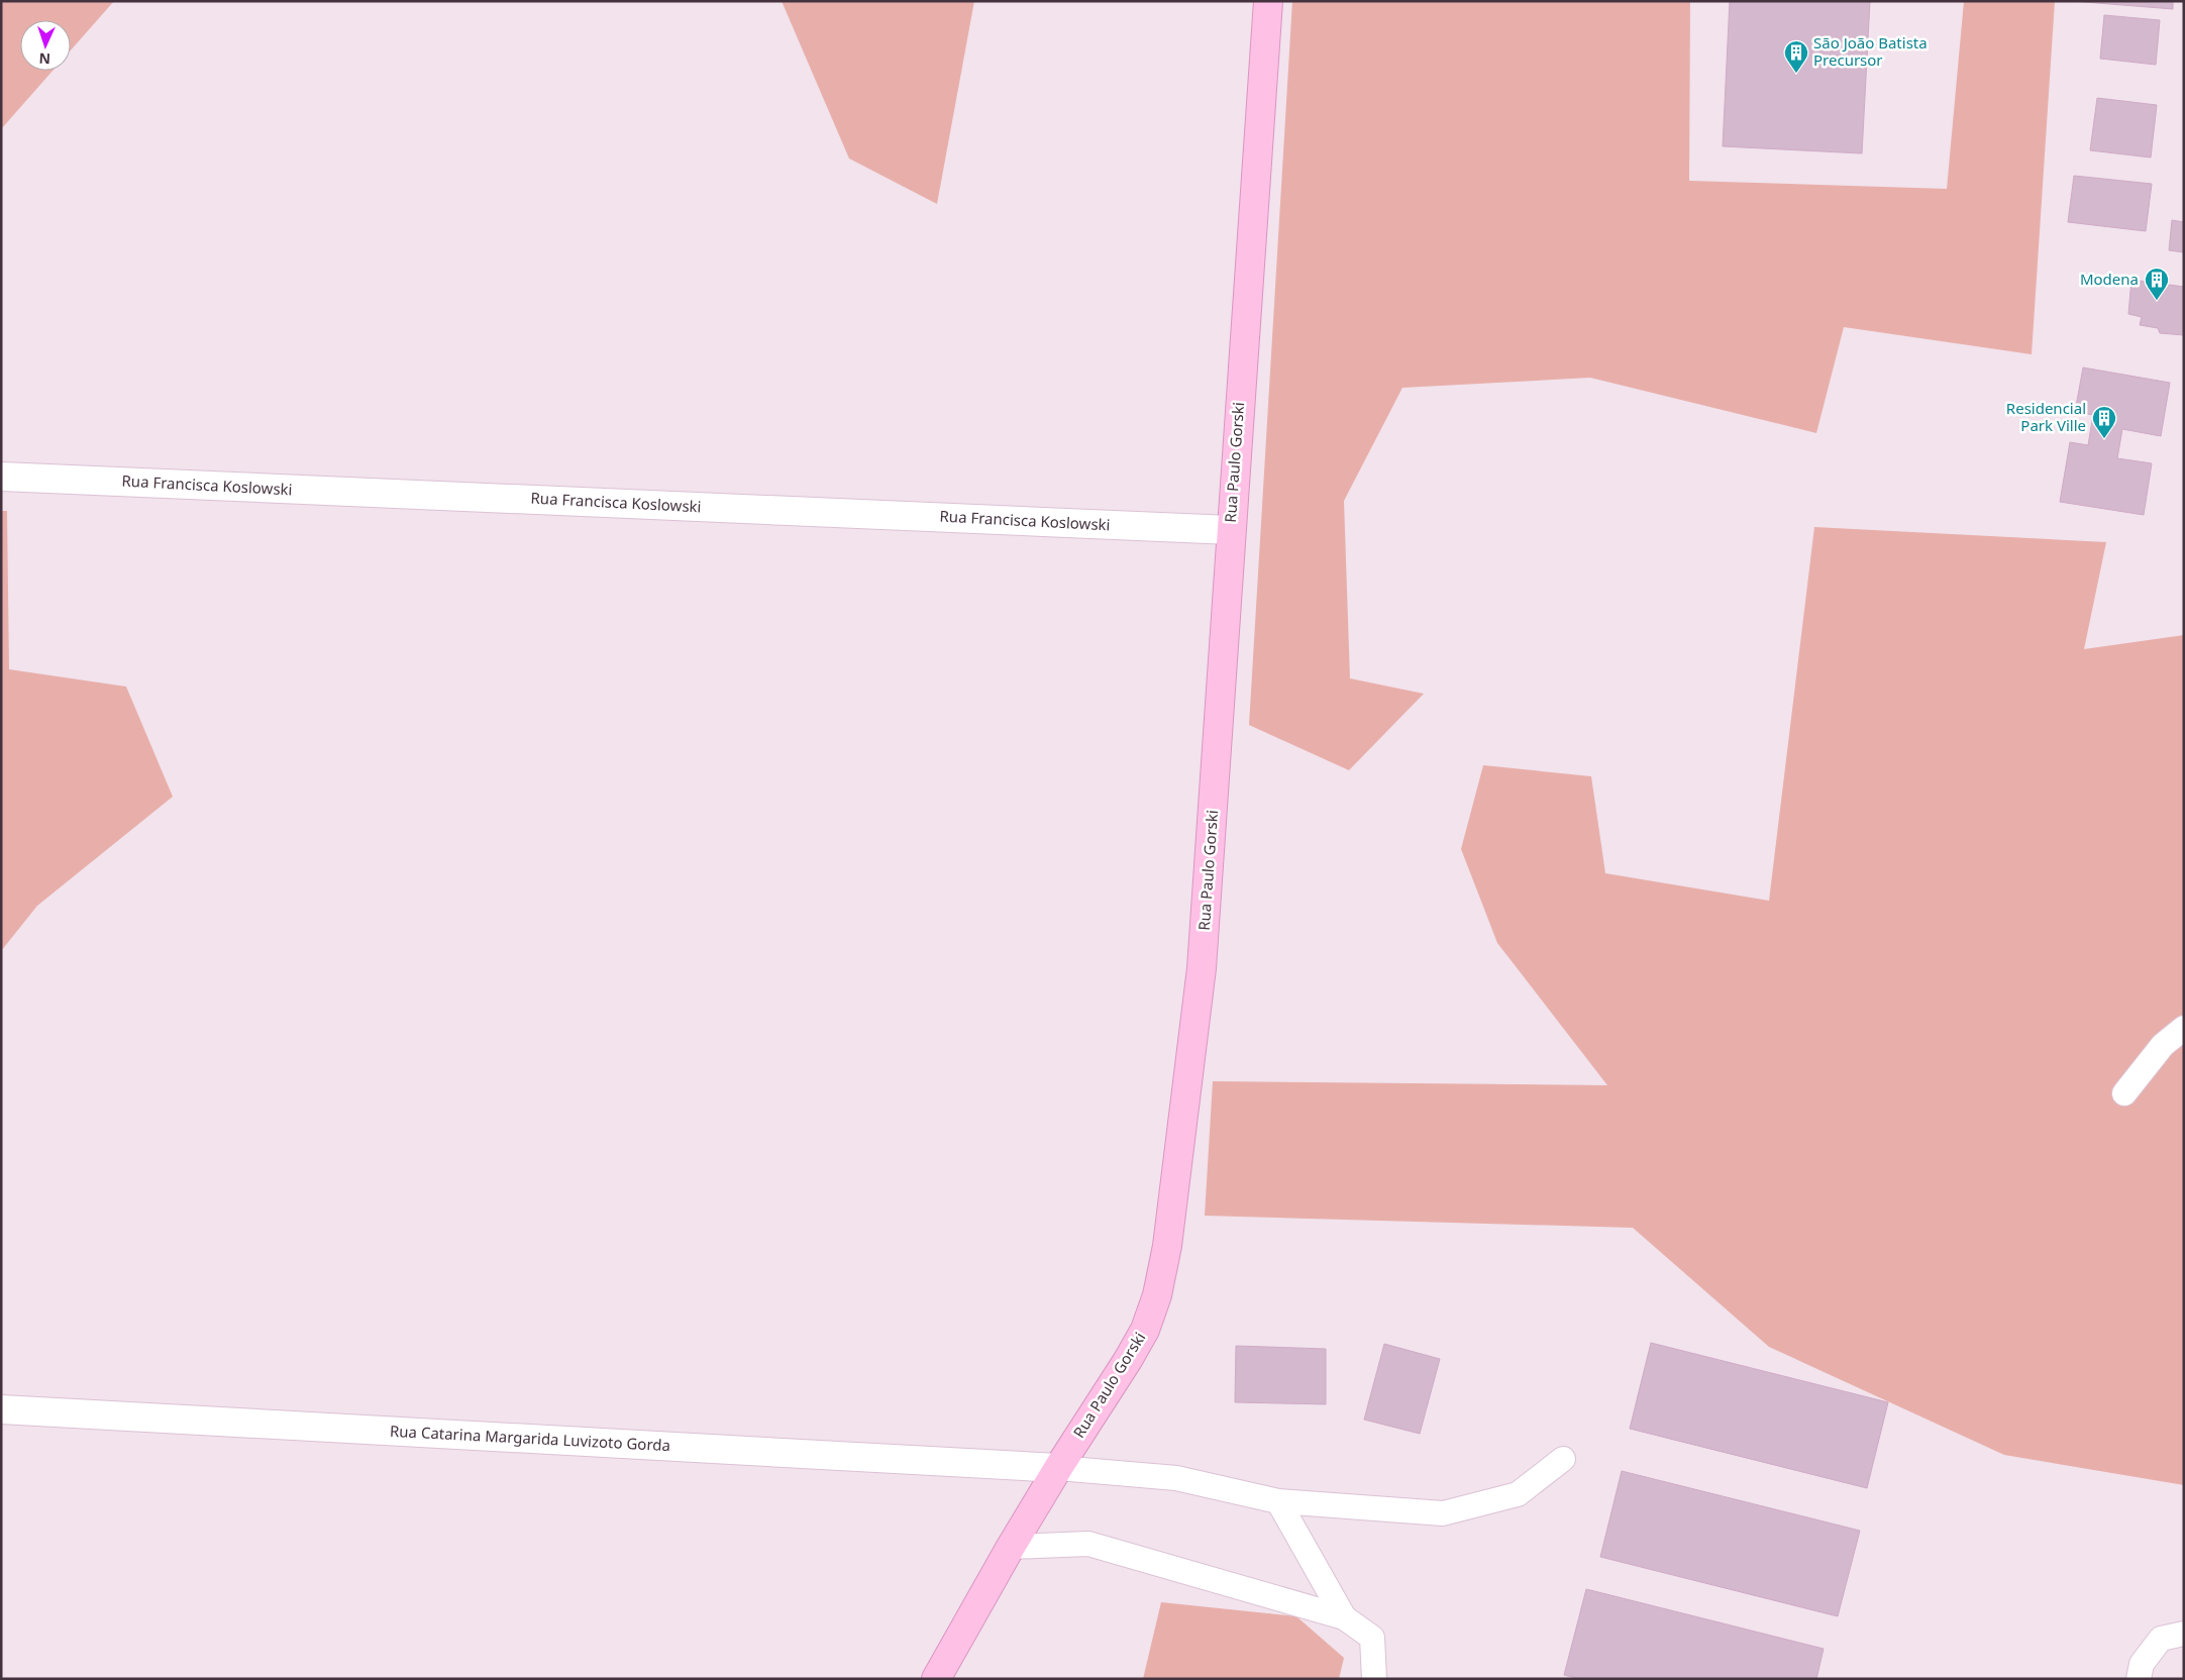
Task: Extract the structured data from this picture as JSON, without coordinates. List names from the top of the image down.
{
  "streets": {
    "street": ["Rua Paulo Gorski", "Rua Francisca Koslowski", "Rua Catarina Margarida Luvizoto Gorda"]
  },
  "crossings": [
    ["Rua Paulo Gorski", "Rua Francisca Koslowski"],
    ["Rua Paulo Gorski", "Rua Catarina Margarida Luvizoto Gorda"]
  ],
  "places": {
    "building": ["São João Batista Precursor", "Modena", "Residencial Park Ville"]
  },
  "north": "bottom"
}
